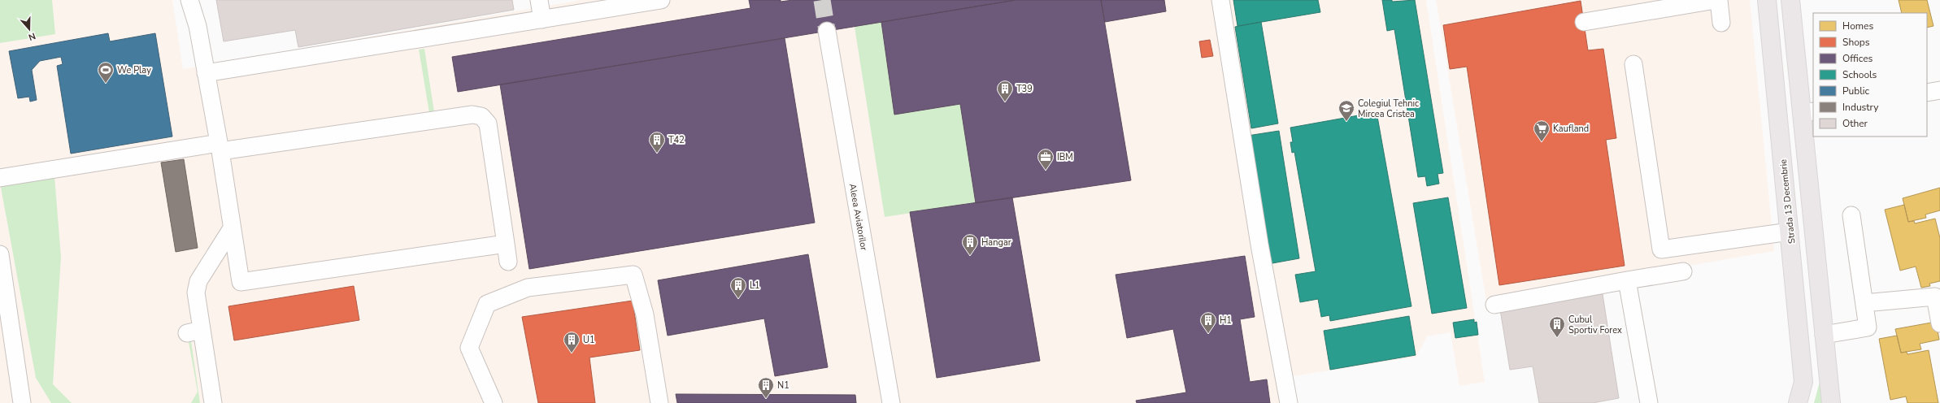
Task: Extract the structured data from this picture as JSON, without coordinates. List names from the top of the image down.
{
  "streets": {
    "main road": ["Strada 13 Decembrie"],
    "street": ["Aleea Aviatorilor"]
  },
  "places": {
    "sports": ["We Play"],
    "building": [
      "T39",
      "T42",
      "Hangar",
      "L1",
      "H1",
      "Cubul Sportiv Forex",
      "U1",
      "N1"
    ],
    "school or university": ["Colegiul Tehnic Mircea Cristea"],
    "supermarket": ["Kaufland"],
    "office": ["IBM"]
  },
  "legend": [
    "Homes",
    "Shops",
    "Offices",
    "Schools",
    "Public",
    "Industry",
    "Other"
  ],
  "north": "bottom"
}
